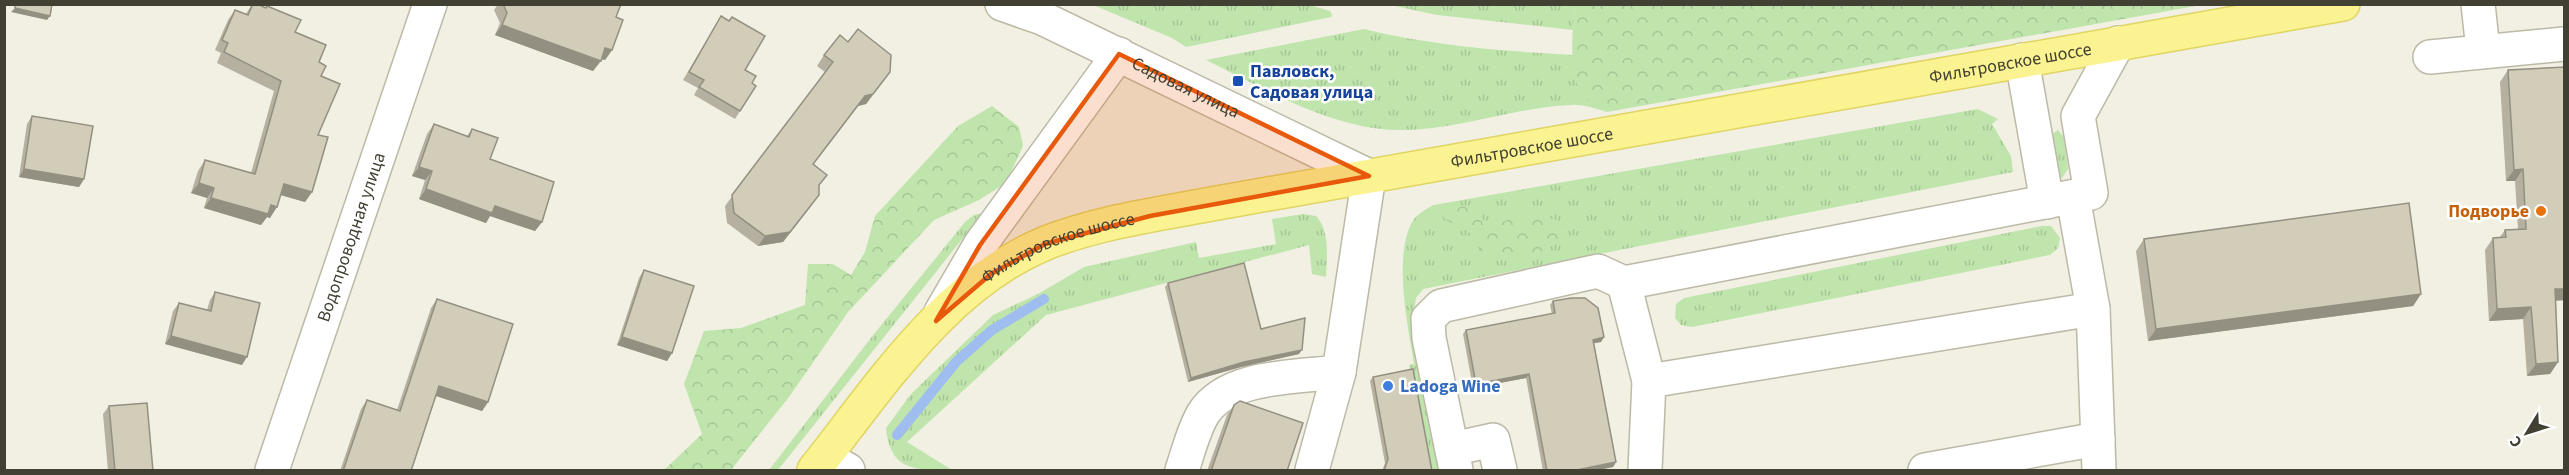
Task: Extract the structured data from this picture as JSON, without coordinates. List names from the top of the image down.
{
  "streets": {
    "main road": ["Фильтровское шоссе"],
    "street": ["Садовая улица", "Водопроводная улица"]
  },
  "crossings": [
    ["Фильтровское шоссе", "Садовая улица"]
  ],
  "places": {
    "transit": ["Павловск, Садовая улица"],
    "other": ["Подворье", "Ladoga Wine"]
  },
  "north": "bottom left"
}
